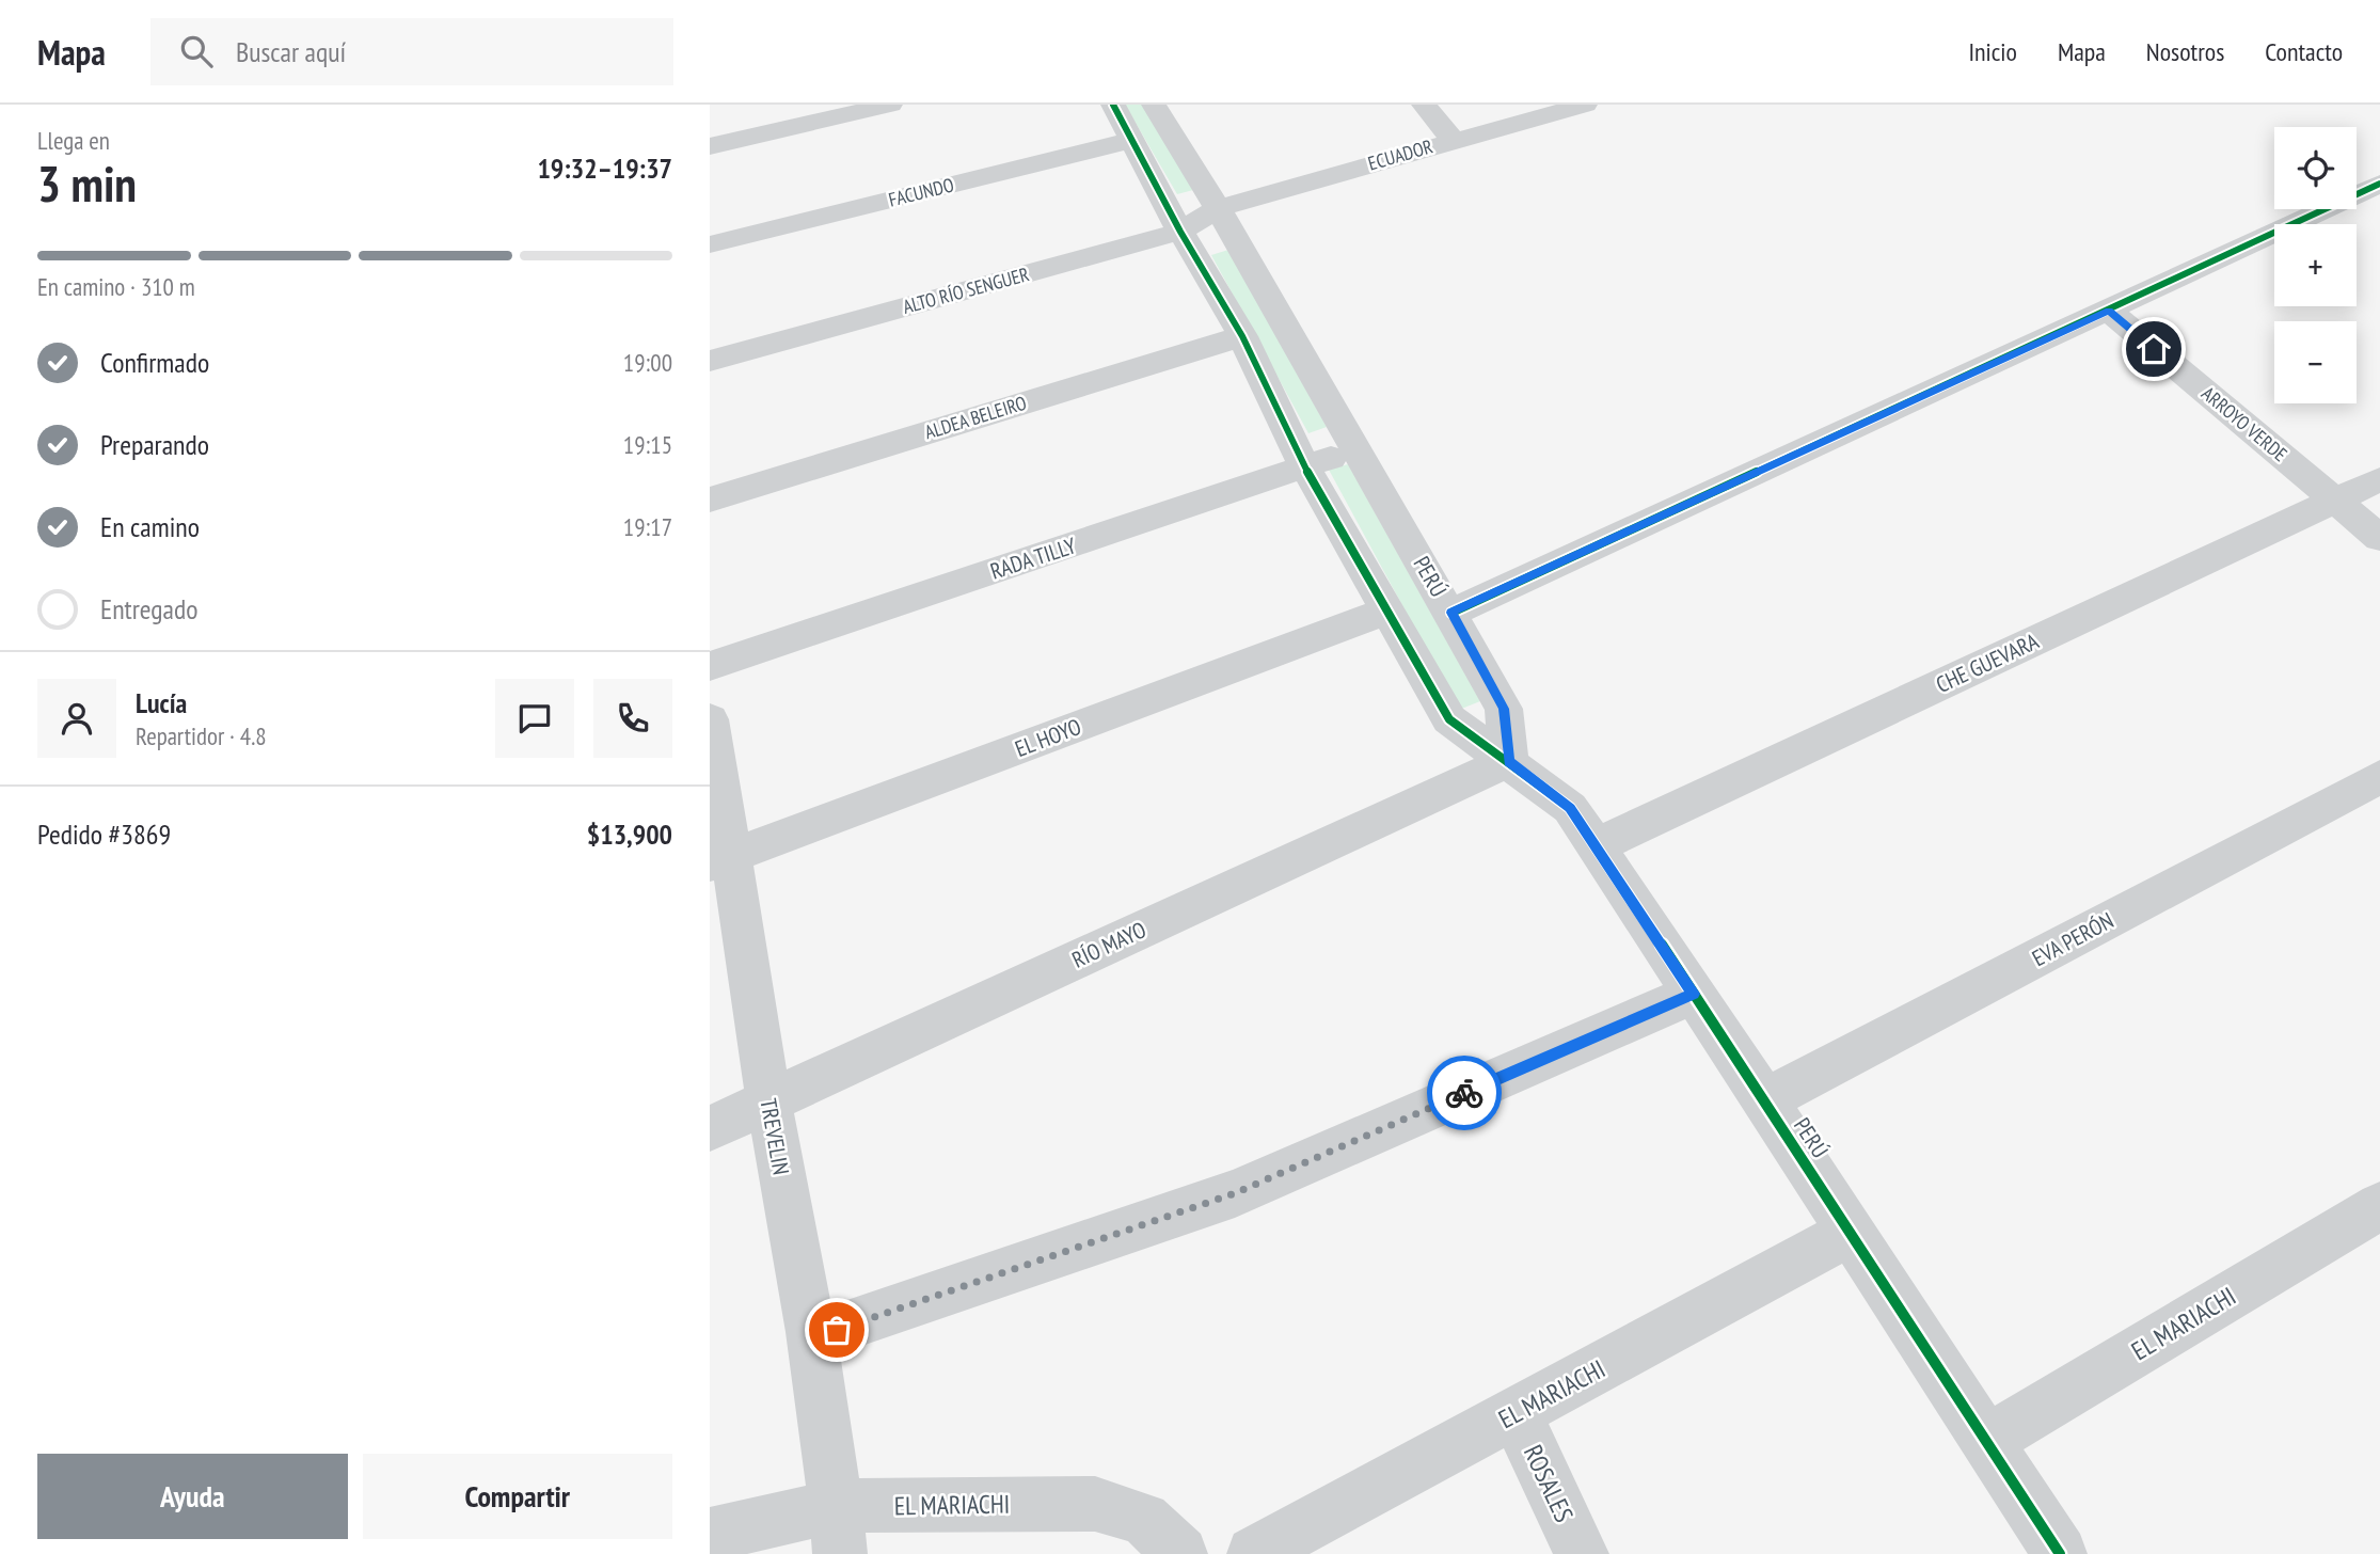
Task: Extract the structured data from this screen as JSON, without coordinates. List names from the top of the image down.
{
  "streets": {
    "street": [
      "ECUADOR",
      "FACUNDO",
      "ALTO RÍO SENGUER",
      "ALDEA BELEIRO",
      "ARROYO VERDE",
      "RADA TILLY",
      "PERÚ",
      "CHE GUEVARA",
      "EL HOYO",
      "EVA PERÓN",
      "RÍO MAYO",
      "TREVELIN",
      "EL MARIACHI",
      "ROSALES"
    ]
  },
  "crossings": [
    ["ECUADOR", "ALTO RÍO SENGUER"],
    ["ECUADOR", "PERÚ"],
    ["ALTO RÍO SENGUER", "PERÚ"],
    ["ARROYO VERDE", "CHE GUEVARA"],
    ["RADA TILLY", "PERÚ"],
    ["PERÚ", "CHE GUEVARA"],
    ["PERÚ", "EVA PERÓN"],
    ["PERÚ", "RÍO MAYO"],
    ["PERÚ", "EL MARIACHI"],
    ["EL HOYO", "TREVELIN"],
    ["RÍO MAYO", "TREVELIN"],
    ["TREVELIN", "EL MARIACHI"],
    ["EL MARIACHI", "ROSALES"]
  ],
  "page": {
    "header": "Mapa",
    "search": "Buscar aquí",
    "nav": [
      "Inicio",
      "Mapa",
      "Nosotros",
      "Contacto"
    ],
    "heading": ["3 min", "Llega en", "19:32–19:37"],
    "panel": [
      "Lucía",
      "Repartidor · 4.8",
      "Pedido #3869",
      "$13,900"
    ],
    "map_buttons": ["+", "−"],
    "bar": "En camino · 310 m",
    "list": [
      ["Confirmado", "19:00"],
      ["Preparando", "19:15"],
      ["En camino", "19:17"],
      "Entregado"
    ],
    "buttons": ["Ayuda", "Compartir"]
  }
}
